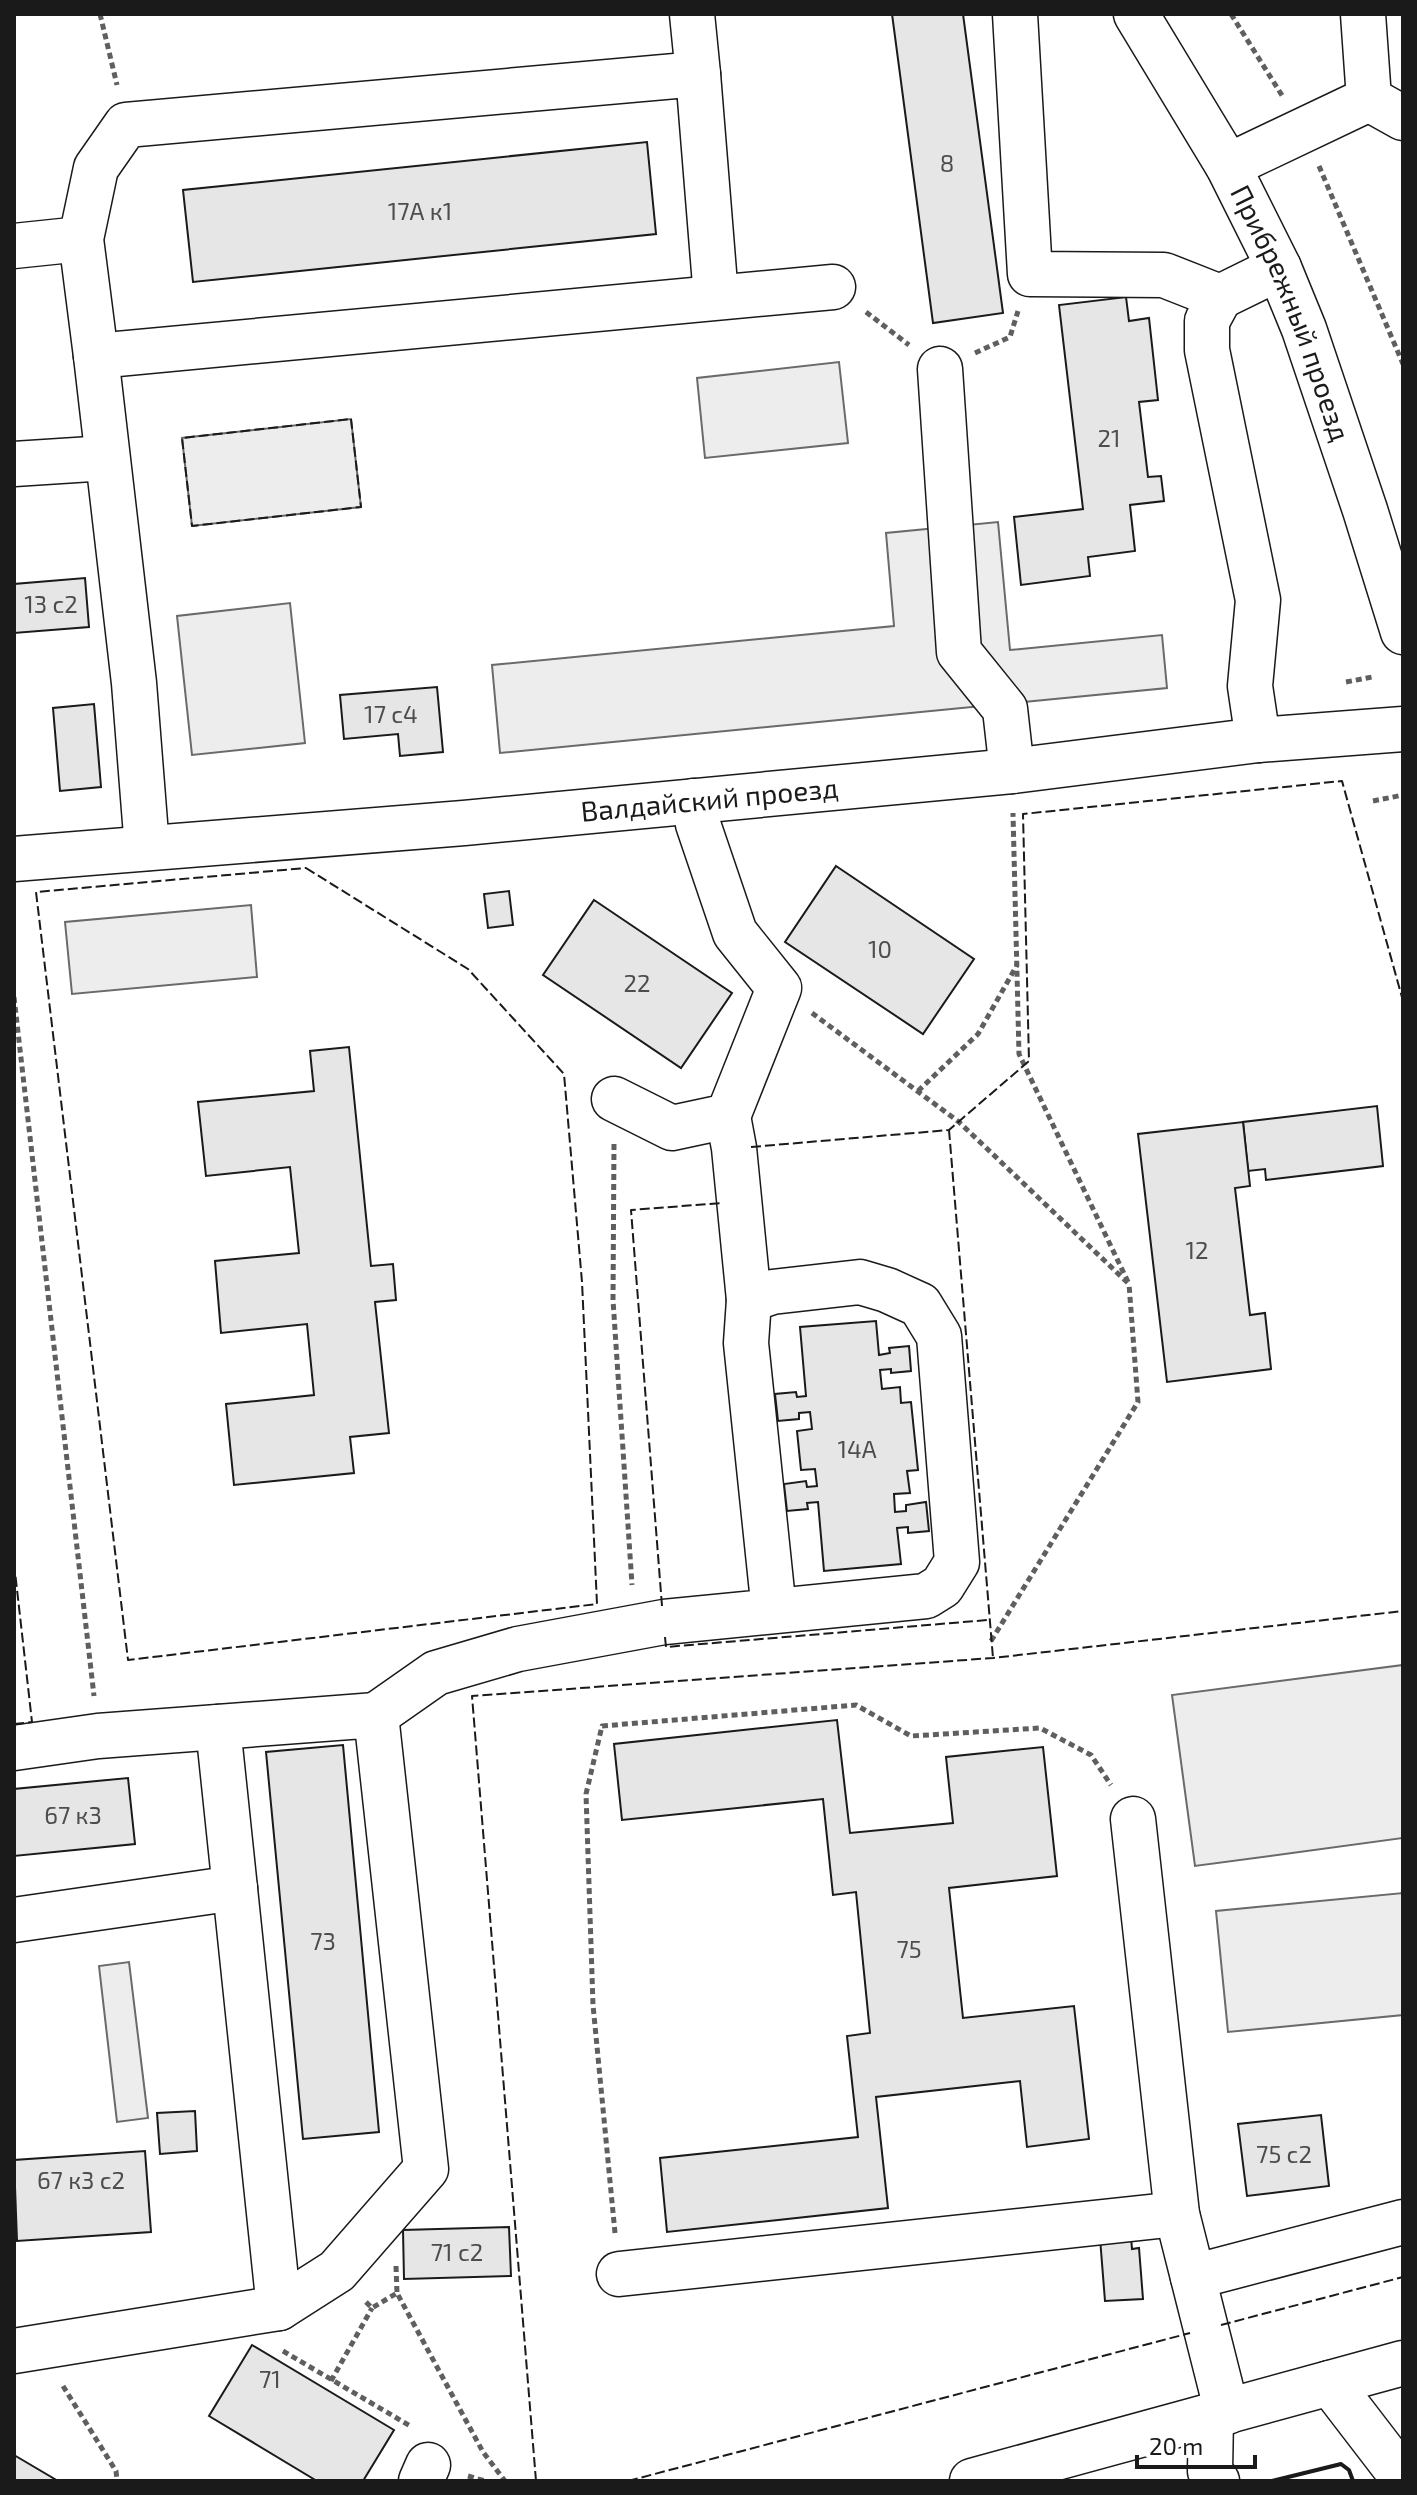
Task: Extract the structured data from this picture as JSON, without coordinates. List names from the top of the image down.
{
  "streets": {
    "street": ["Прибрежный проезд", "Валдайский проезд"]
  },
  "house_numbers": [
    "8",
    "17А к1",
    "21",
    "13 с2",
    "17 с4",
    "10",
    "22",
    "12",
    "14А",
    "67 к3",
    "73",
    "75",
    "75 с2",
    "67 к3 с2",
    "71 с2",
    "71"
  ],
  "scale_bar": "20 m"
}
